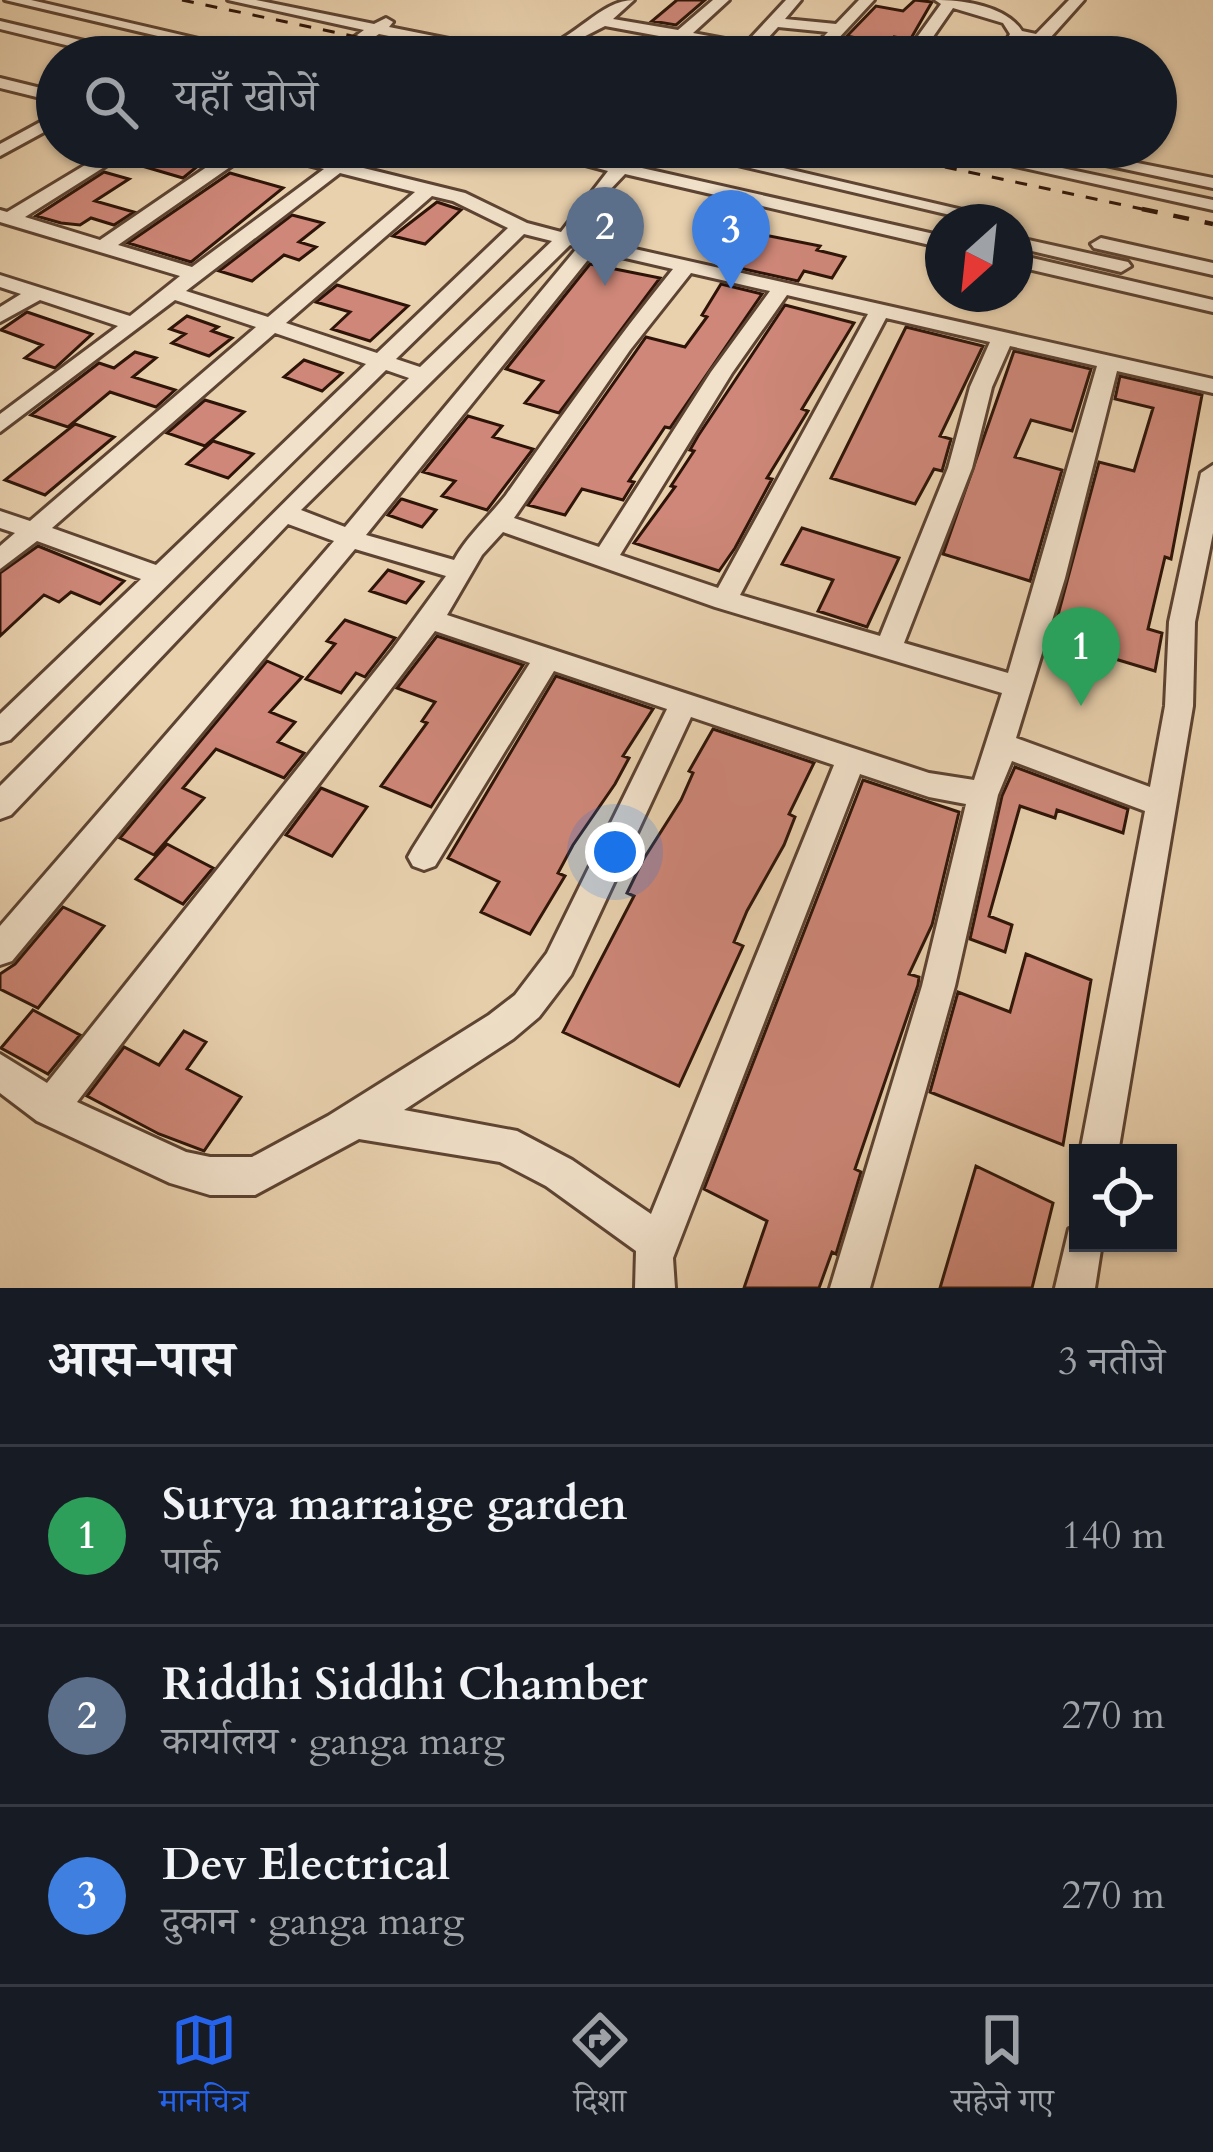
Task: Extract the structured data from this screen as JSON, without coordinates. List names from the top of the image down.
{
  "north": "bottom left",
  "page": {
    "search": "यहाँ खोजें",
    "pins": ["2", "3", "1"],
    "heading": ["आस-पास", "3 नतीजे"],
    "list": [
      {
        "mark": "1",
        "name": "Surya marraige garden",
        "note": "पार्क",
        "value": "140 m"
      },
      {
        "mark": "2",
        "name": "Riddhi Siddhi Chamber",
        "note": "कार्यालय · ganga marg",
        "value": "270 m"
      },
      {
        "mark": "3",
        "name": "Dev Electrical",
        "note": "दुकान · ganga marg",
        "value": "270 m"
      }
    ],
    "nav": ["मानचित्र", "दिशा", "सहेजे गए"]
  }
}
